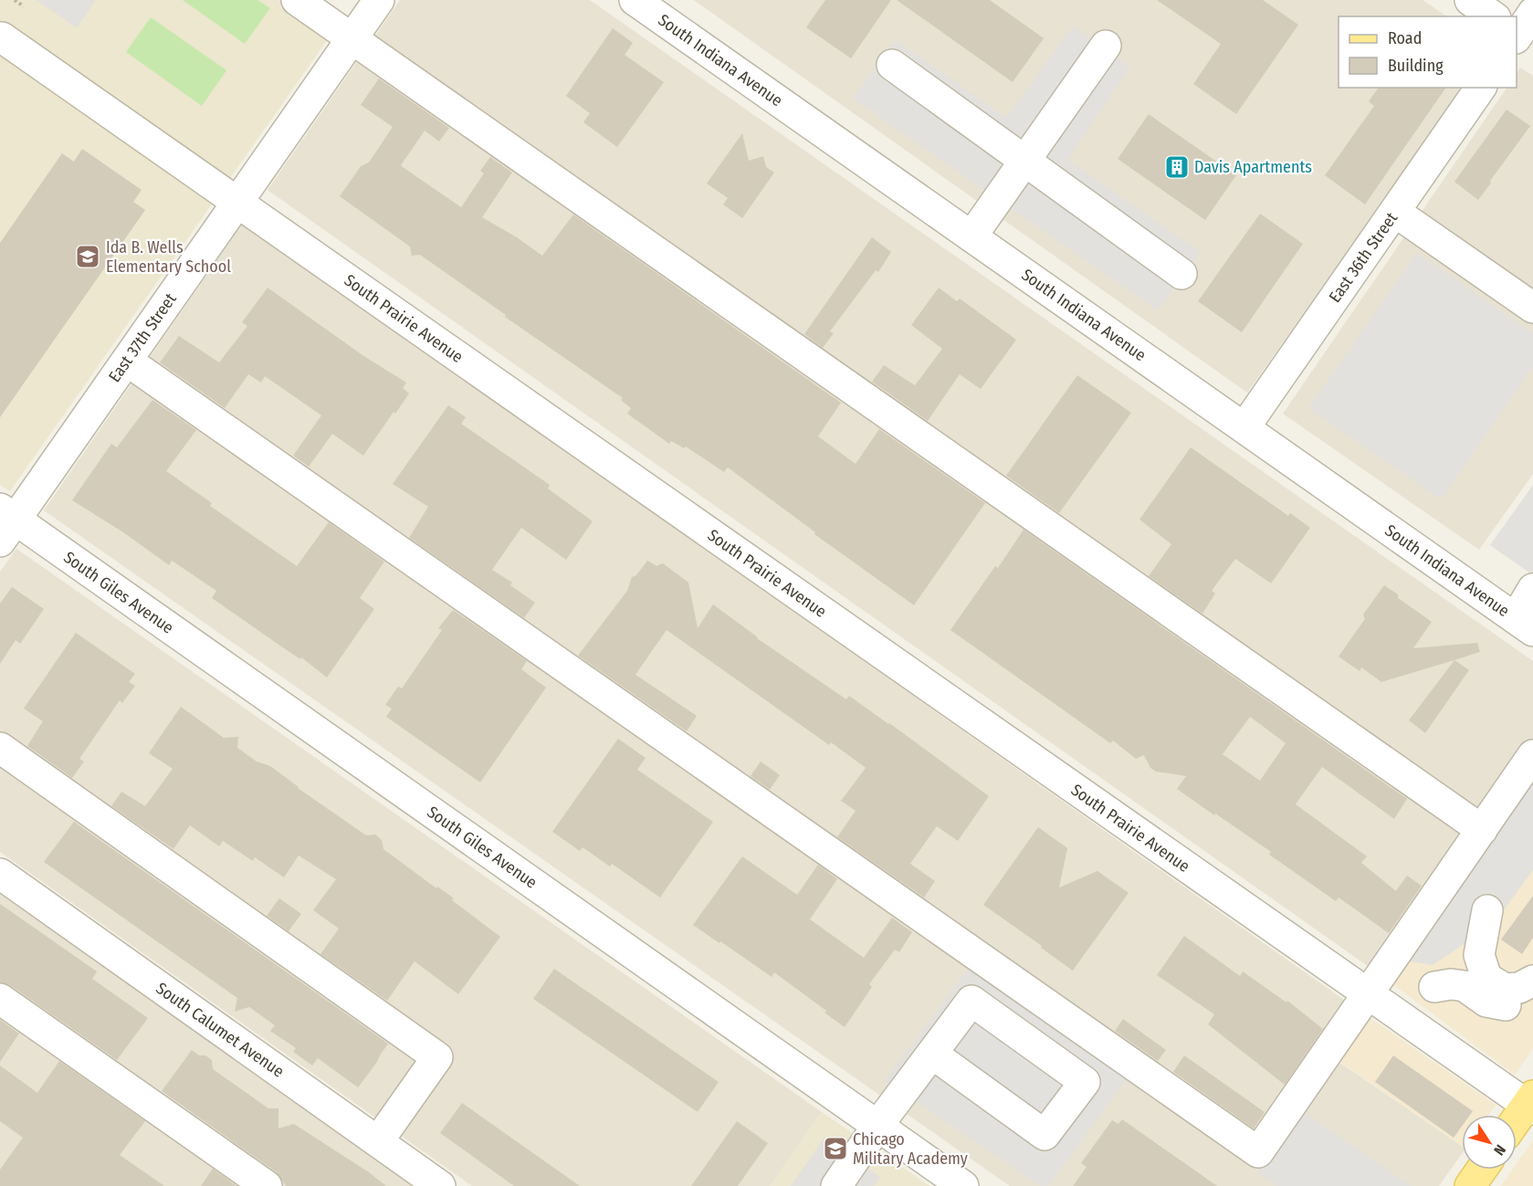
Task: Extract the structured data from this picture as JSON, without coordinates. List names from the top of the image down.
{
  "streets": {
    "street": [
      "South Indiana Avenue",
      "East 36th Street",
      "South Prairie Avenue",
      "East 37th Street",
      "South Giles Avenue",
      "South Calumet Avenue"
    ]
  },
  "crossings": [
    ["South Indiana Avenue", "East 36th Street"],
    ["South Prairie Avenue", "East 37th Street"],
    ["East 37th Street", "South Giles Avenue"]
  ],
  "places": {
    "building": ["Davis Apartments"],
    "school or university": ["Ida B. Wells Elementary School", "Chicago Military Academy"]
  },
  "legend": ["Road", "Building"],
  "north": "bottom right"
}
